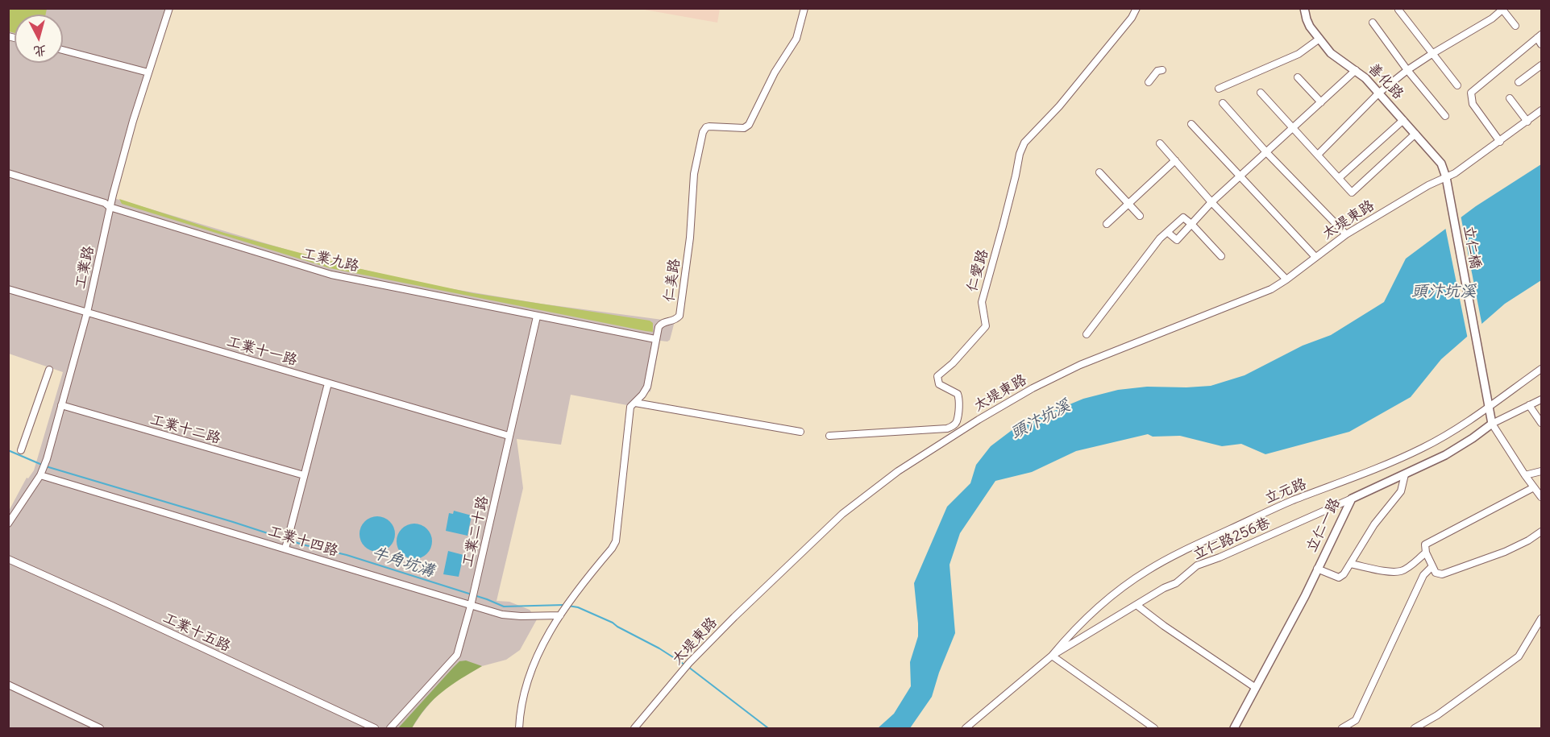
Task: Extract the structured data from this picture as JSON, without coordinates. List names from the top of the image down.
{
  "streets": {
    "street": [
      "善化路",
      "太堤東路",
      "立仁橋",
      "工業九路",
      "工業路",
      "仁愛路",
      "仁美路",
      "工業十一路",
      "工業十二路",
      "立元路",
      "立仁一路",
      "工業二十路",
      "立仁路256巷",
      "工業十四路",
      "工業十五路"
    ]
  },
  "crossings": [
    ["善化路", "太堤東路"],
    ["善化路", "立仁橋"],
    ["太堤東路", "立仁橋"],
    ["立仁橋", "立元路"],
    ["立仁橋", "立仁一路"],
    ["工業九路", "工業路"],
    ["工業九路", "仁美路"],
    ["工業九路", "工業二十路"],
    ["工業路", "工業十一路"],
    ["工業路", "工業十二路"],
    ["工業路", "工業十四路"],
    ["仁美路", "工業十四路"],
    ["工業十一路", "工業二十路"],
    ["立元路", "立仁路256巷"],
    ["立仁一路", "立仁路256巷"],
    ["工業二十路", "工業十四路"]
  ],
  "water": ["頭汴坑溪", "牛角坑溝"],
  "north": "bottom"
}
